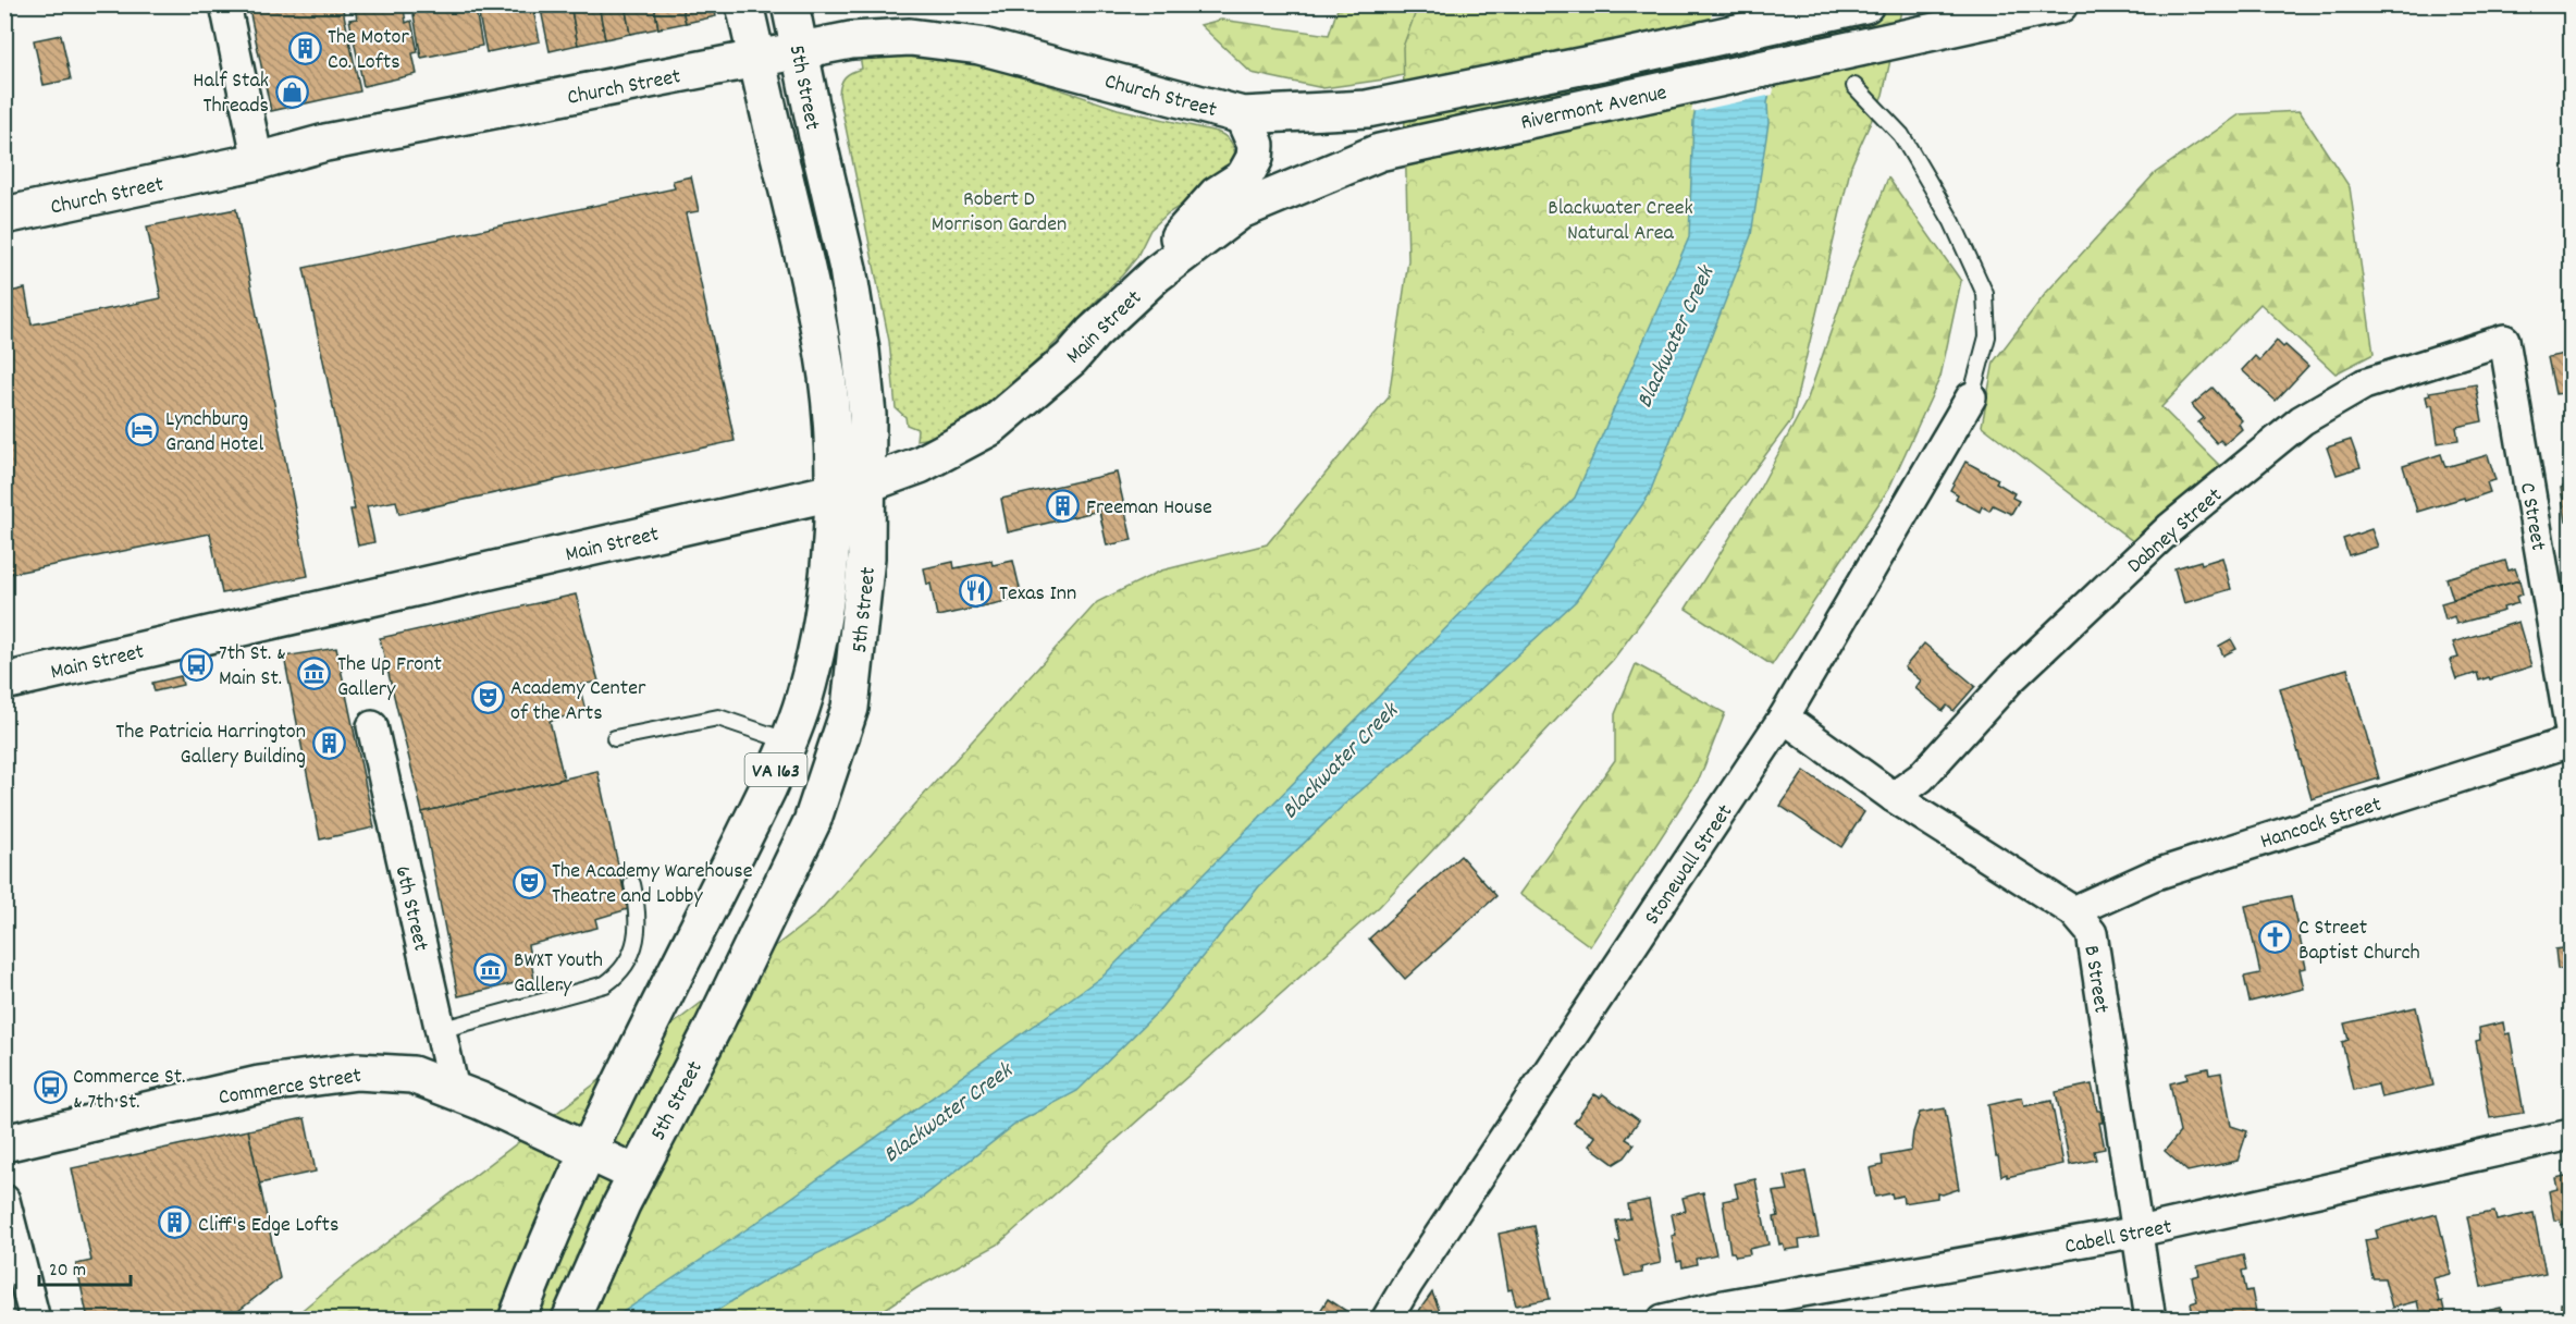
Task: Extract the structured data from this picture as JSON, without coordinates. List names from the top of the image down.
{
  "streets": {
    "main road": [
      "Church Street",
      "5th Street",
      "Rivermont Avenue",
      "Main Street",
      "VA 163",
      "Commerce Street"
    ],
    "street": [
      "C Street",
      "Dabney Street",
      "Hancock Street",
      "Stonewall Street",
      "6th Street",
      "B Street",
      "Cabell Street"
    ]
  },
  "crossings": [
    ["Church Street", "5th Street"],
    ["Church Street", "Rivermont Avenue"],
    ["5th Street", "Main Street"],
    ["5th Street", "Commerce Street"],
    ["Rivermont Avenue", "Main Street"],
    ["C Street", "Dabney Street"],
    ["Dabney Street", "B Street"],
    ["Hancock Street", "B Street"],
    ["Stonewall Street", "B Street"],
    ["6th Street", "Commerce Street"],
    ["B Street", "Cabell Street"]
  ],
  "water": ["Blackwater Creek"],
  "parks": ["Robert D Morrison Garden", "Blackwater Creek Natural Area"],
  "places": {
    "building": [
      "The Motor Co. Lofts",
      "Freeman House",
      "The Patricia Harrington Gallery Building",
      "Cliff's Edge Lofts"
    ],
    "shop": ["Half Stak Threads"],
    "hotel": ["Lynchburg Grand Hotel"],
    "restaurant": ["Texas Inn"],
    "bus stop": ["7th St. & Main St.", "Commerce St. & 7th St."],
    "museum": ["The Up Front Gallery", "BWXT Youth Gallery"],
    "theatre": ["Academy Center of the Arts", "The Academy Warehouse Theatre and Lobby"],
    "church": ["C Street Baptist Church"]
  },
  "scale_bar": "20 m"
}
